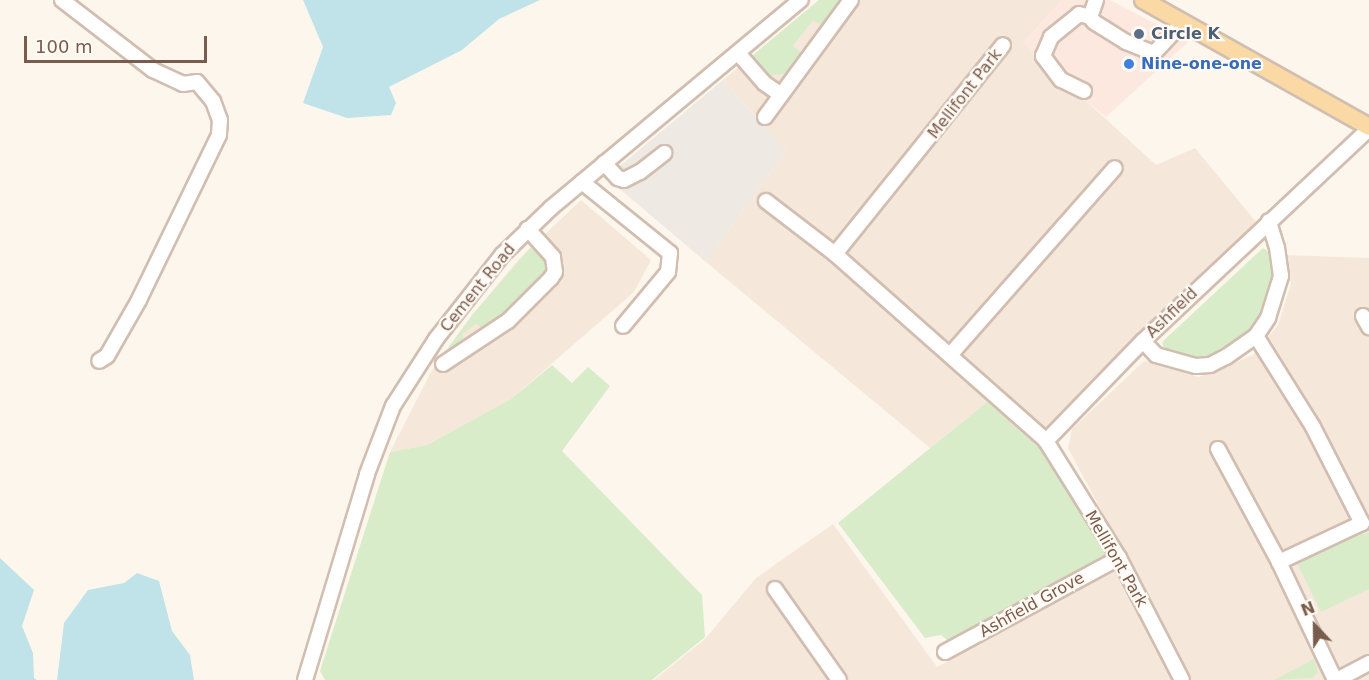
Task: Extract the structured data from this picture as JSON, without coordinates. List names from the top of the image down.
{
  "streets": {
    "street": [
      "Mellifont Park",
      "Cement Road",
      "Ashfield",
      "Ashfield Grove"
    ]
  },
  "crossings": [
    ["Mellifont Park", "Ashfield Grove"]
  ],
  "places": ["Circle K", "Nine-one-one"],
  "scale_bar": "100 m",
  "north": "top"
}
